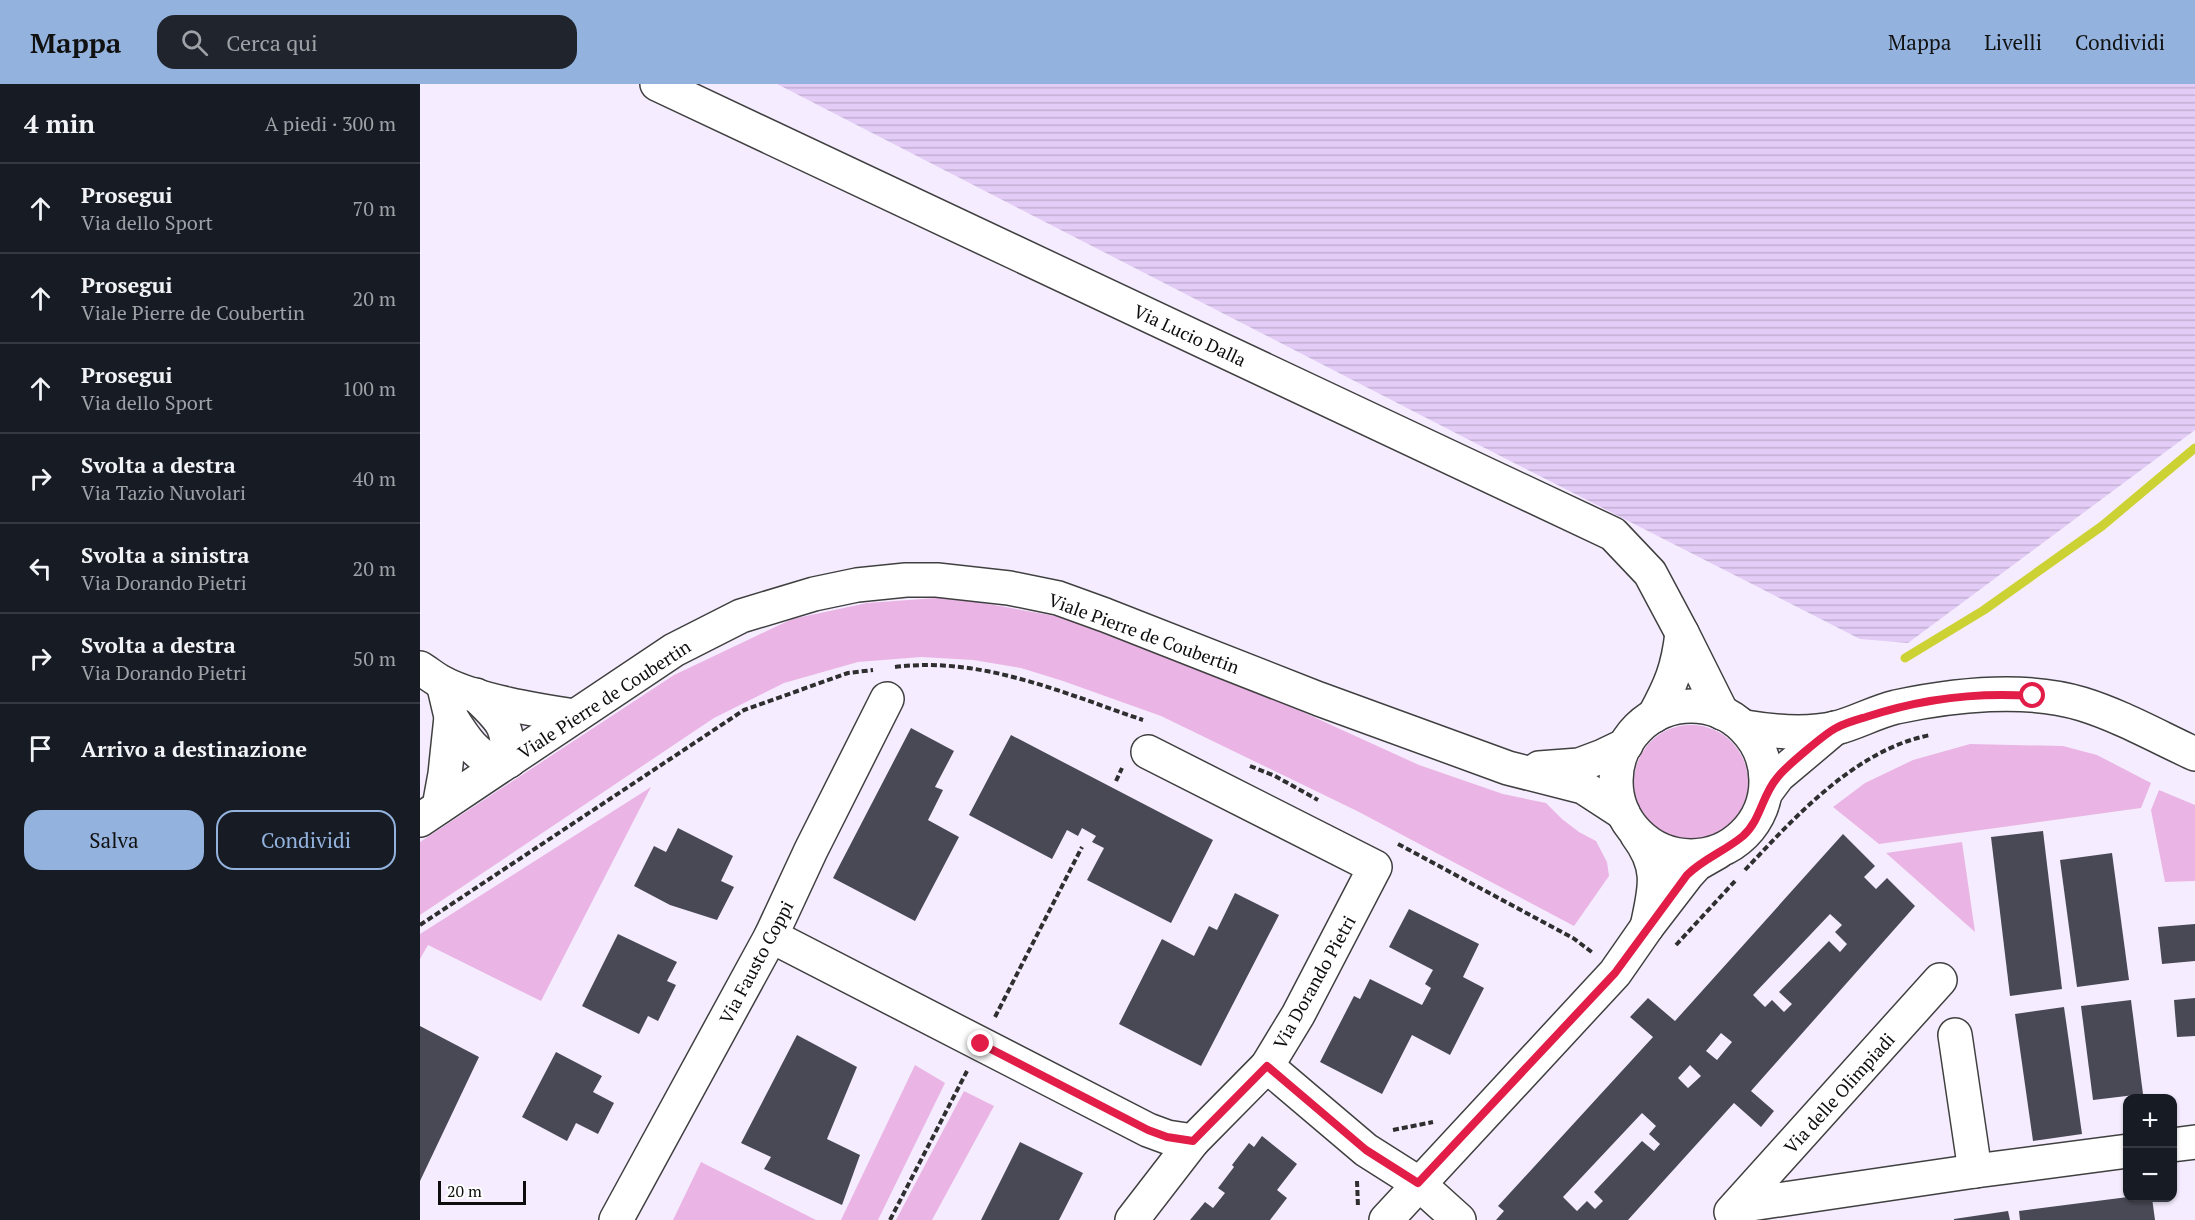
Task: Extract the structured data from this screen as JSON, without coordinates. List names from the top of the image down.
{
  "streets": {
    "street": [
      "Via Lucio Dalla",
      "Viale Pierre de Coubertin",
      "Via Fausto Coppi",
      "Via Dorando Pietri",
      "Via delle Olimpiadi"
    ]
  },
  "crossings": [
    ["Via Lucio Dalla", "Viale Pierre de Coubertin"]
  ],
  "scale_bar": "20 m",
  "page": {
    "header": "Mappa",
    "search": "Cerca qui",
    "nav": ["Mappa", "Livelli", "Condividi"],
    "heading": ["4 min", "A piedi · 300 m"],
    "list": [
      ["Prosegui", "Via dello Sport", "70 m"],
      ["Prosegui", "Viale Pierre de Coubertin", "20 m"],
      ["Prosegui", "Via dello Sport", "100 m"],
      ["Svolta a destra", "Via Tazio Nuvolari", "40 m"],
      ["Svolta a sinistra", "Via Dorando Pietri", "20 m"],
      ["Svolta a destra", "Via Dorando Pietri", "50 m"],
      "Arrivo a destinazione"
    ],
    "buttons": ["Salva", "Condividi"],
    "map_buttons": ["+", "−"],
    "scale": "20 m"
  }
}
